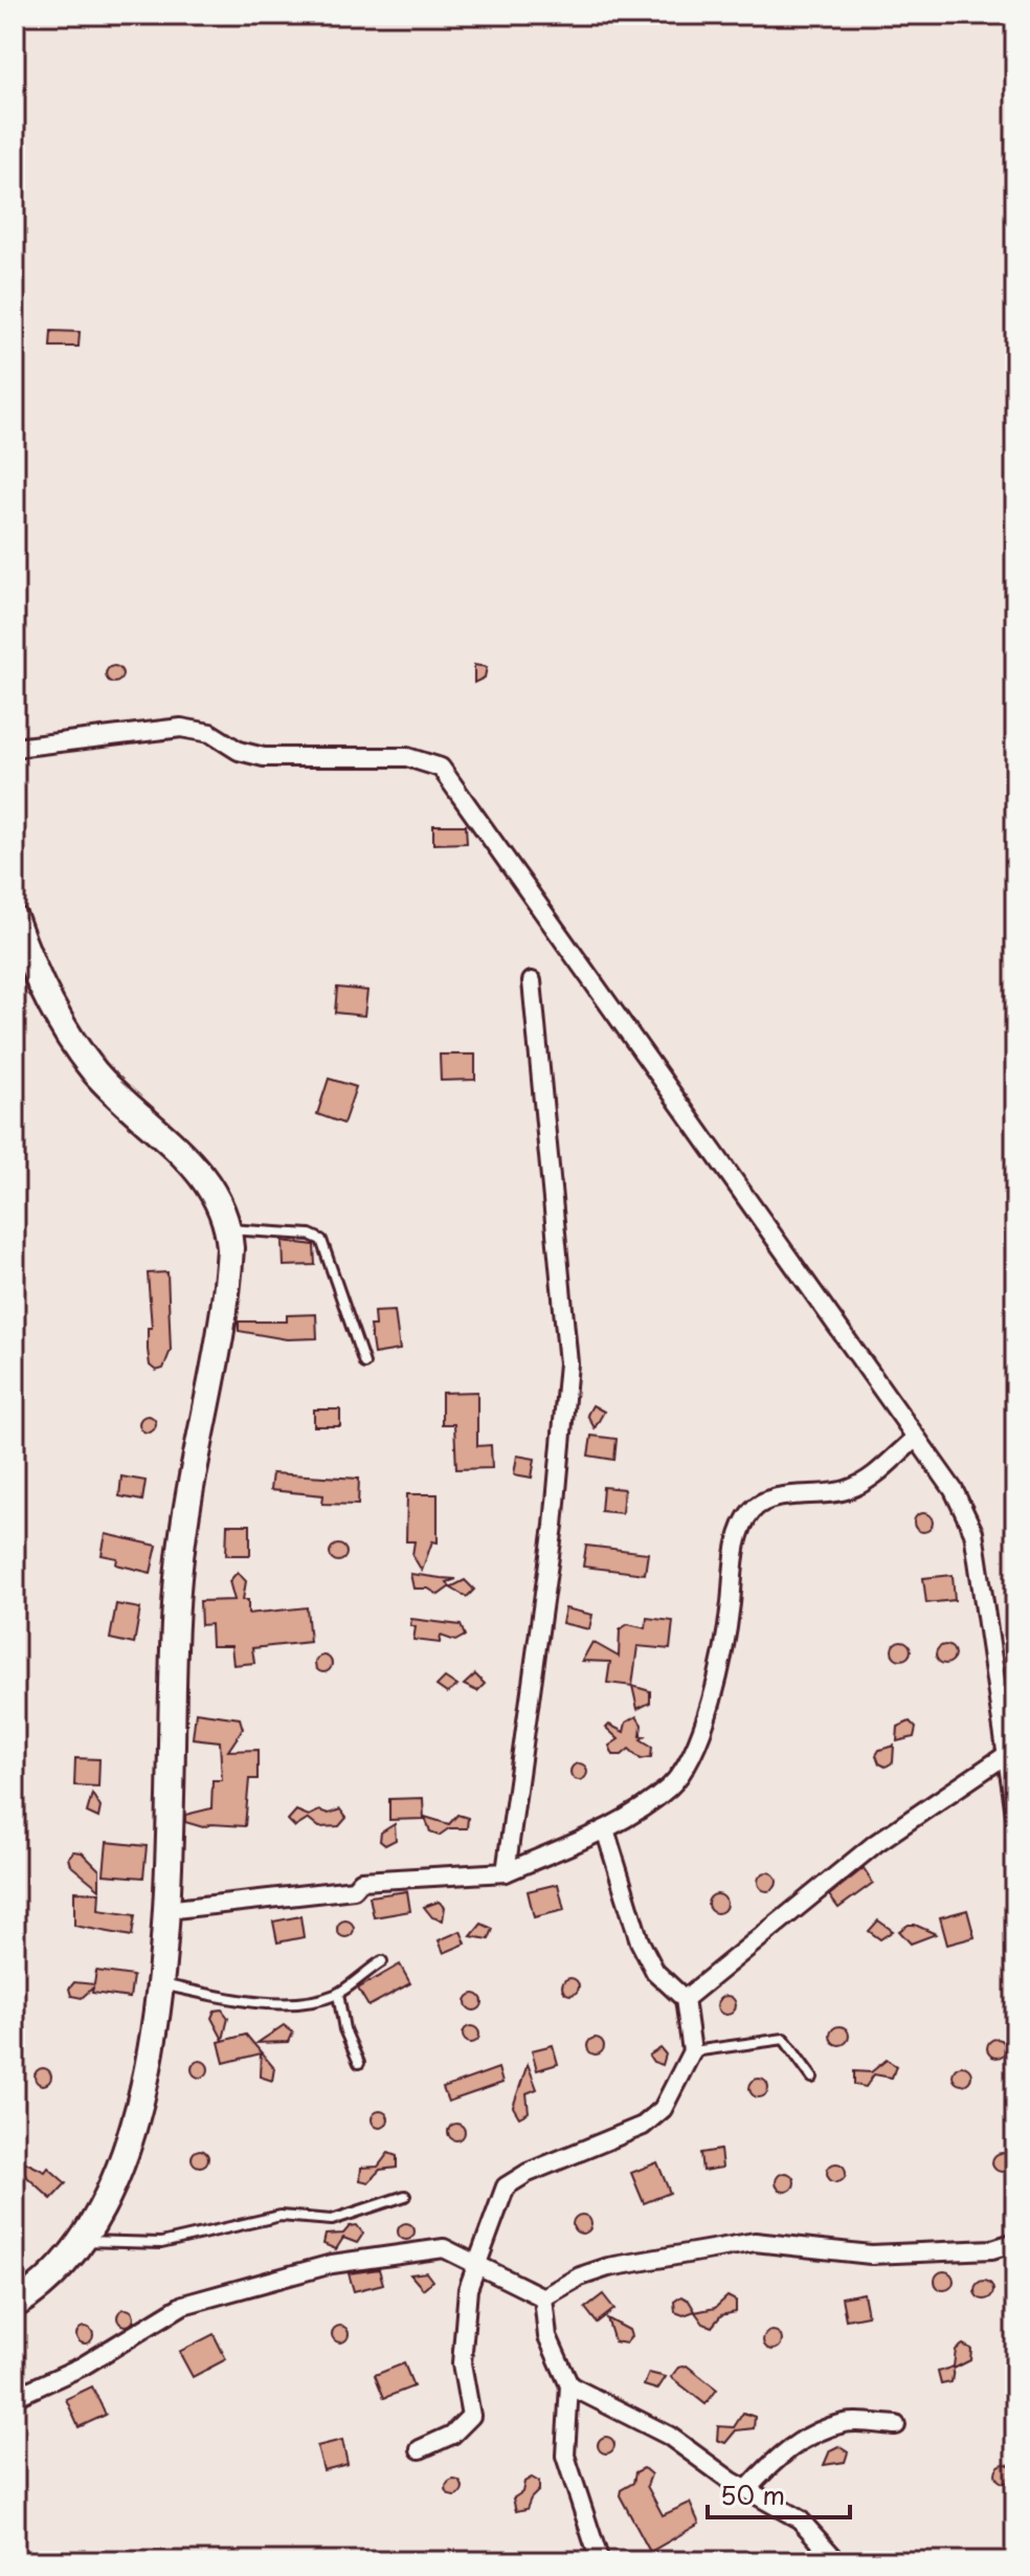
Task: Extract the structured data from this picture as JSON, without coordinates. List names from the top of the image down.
{
  "scale_bar": "50 m"
}
